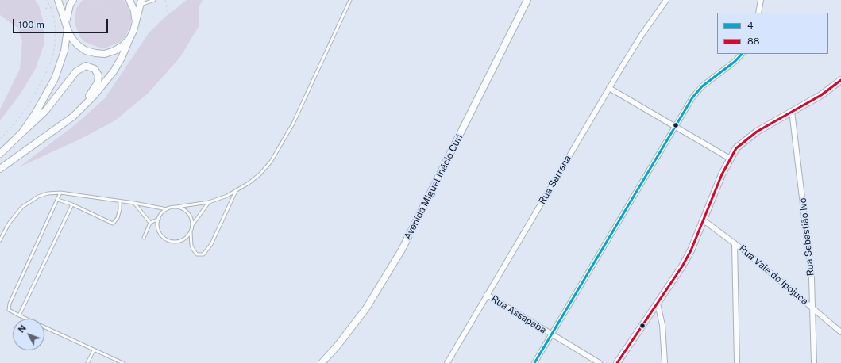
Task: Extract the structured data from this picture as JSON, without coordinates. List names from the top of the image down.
{
  "streets": {
    "street": [
      "Rua Serrana",
      "Avenida Miguel Inácio Curi",
      "Rua Sebastião Ivo",
      "Rua Vale do Ipojuca",
      "Rua Assapaba"
    ]
  },
  "crossings": [
    ["Rua Serrana", "Rua Assapaba"],
    ["Rua Sebastião Ivo", "Rua Vale do Ipojuca"]
  ],
  "lines": ["transit line 4", "transit line 88"],
  "legend": ["4", "88"],
  "scale_bar": "100 m",
  "north": "top left"
}
